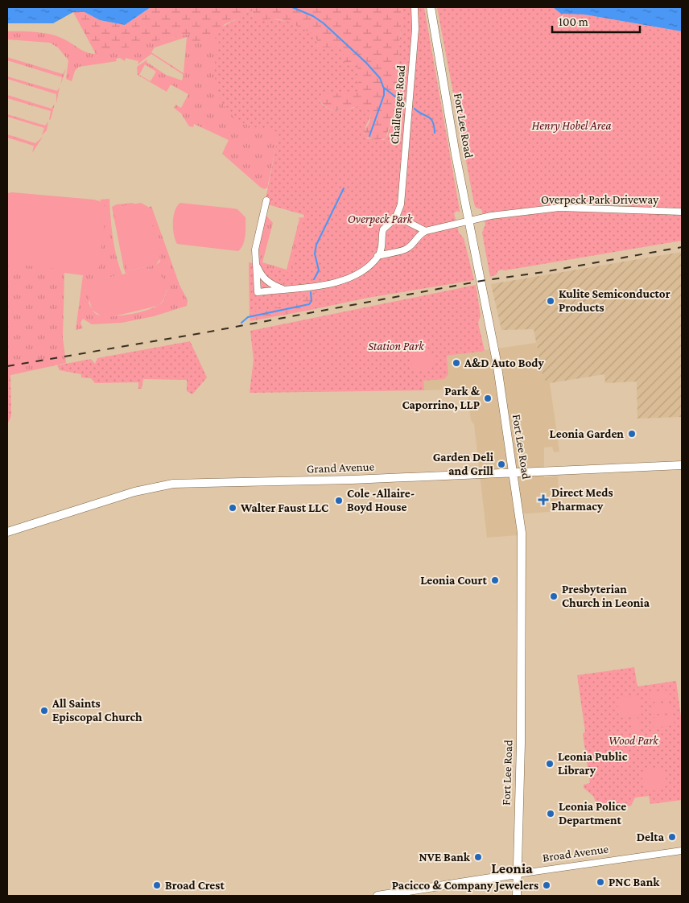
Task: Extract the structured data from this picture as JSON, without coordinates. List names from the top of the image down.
{
  "streets": {
    "main road": ["Fort Lee Road", "Grand Avenue", "Broad Avenue"],
    "street": ["Challenger Road", "Overpeck Park Driveway"]
  },
  "crossings": [
    ["Fort Lee Road", "Overpeck Park Driveway"],
    ["Fort Lee Road", "Grand Avenue"],
    ["Fort Lee Road", "Broad Avenue"]
  ],
  "districts": ["Leonia"],
  "parks": [
    "Henry Hobel Area",
    "Overpeck Park",
    "Station Park",
    "Wood Park"
  ],
  "places": {
    "other": [
      "Kulite Semiconductor Products",
      "A&D Auto Body",
      "Park & Caporrino, LLP",
      "Leonia Garden",
      "Garden Deli and Grill",
      "Cole -Allaire- Boyd House",
      "Walter Faust LLC",
      "Leonia Court",
      "Presbyterian Church in Leonia",
      "All Saints Episcopal Church",
      "Leonia Public Library",
      "Leonia Police Department",
      "Delta",
      "NVE Bank",
      "PNC Bank",
      "Broad Crest",
      "Pacicco & Company Jewelers"
    ],
    "health": ["Direct Meds Pharmacy"]
  },
  "scale_bar": "100 m"
}
